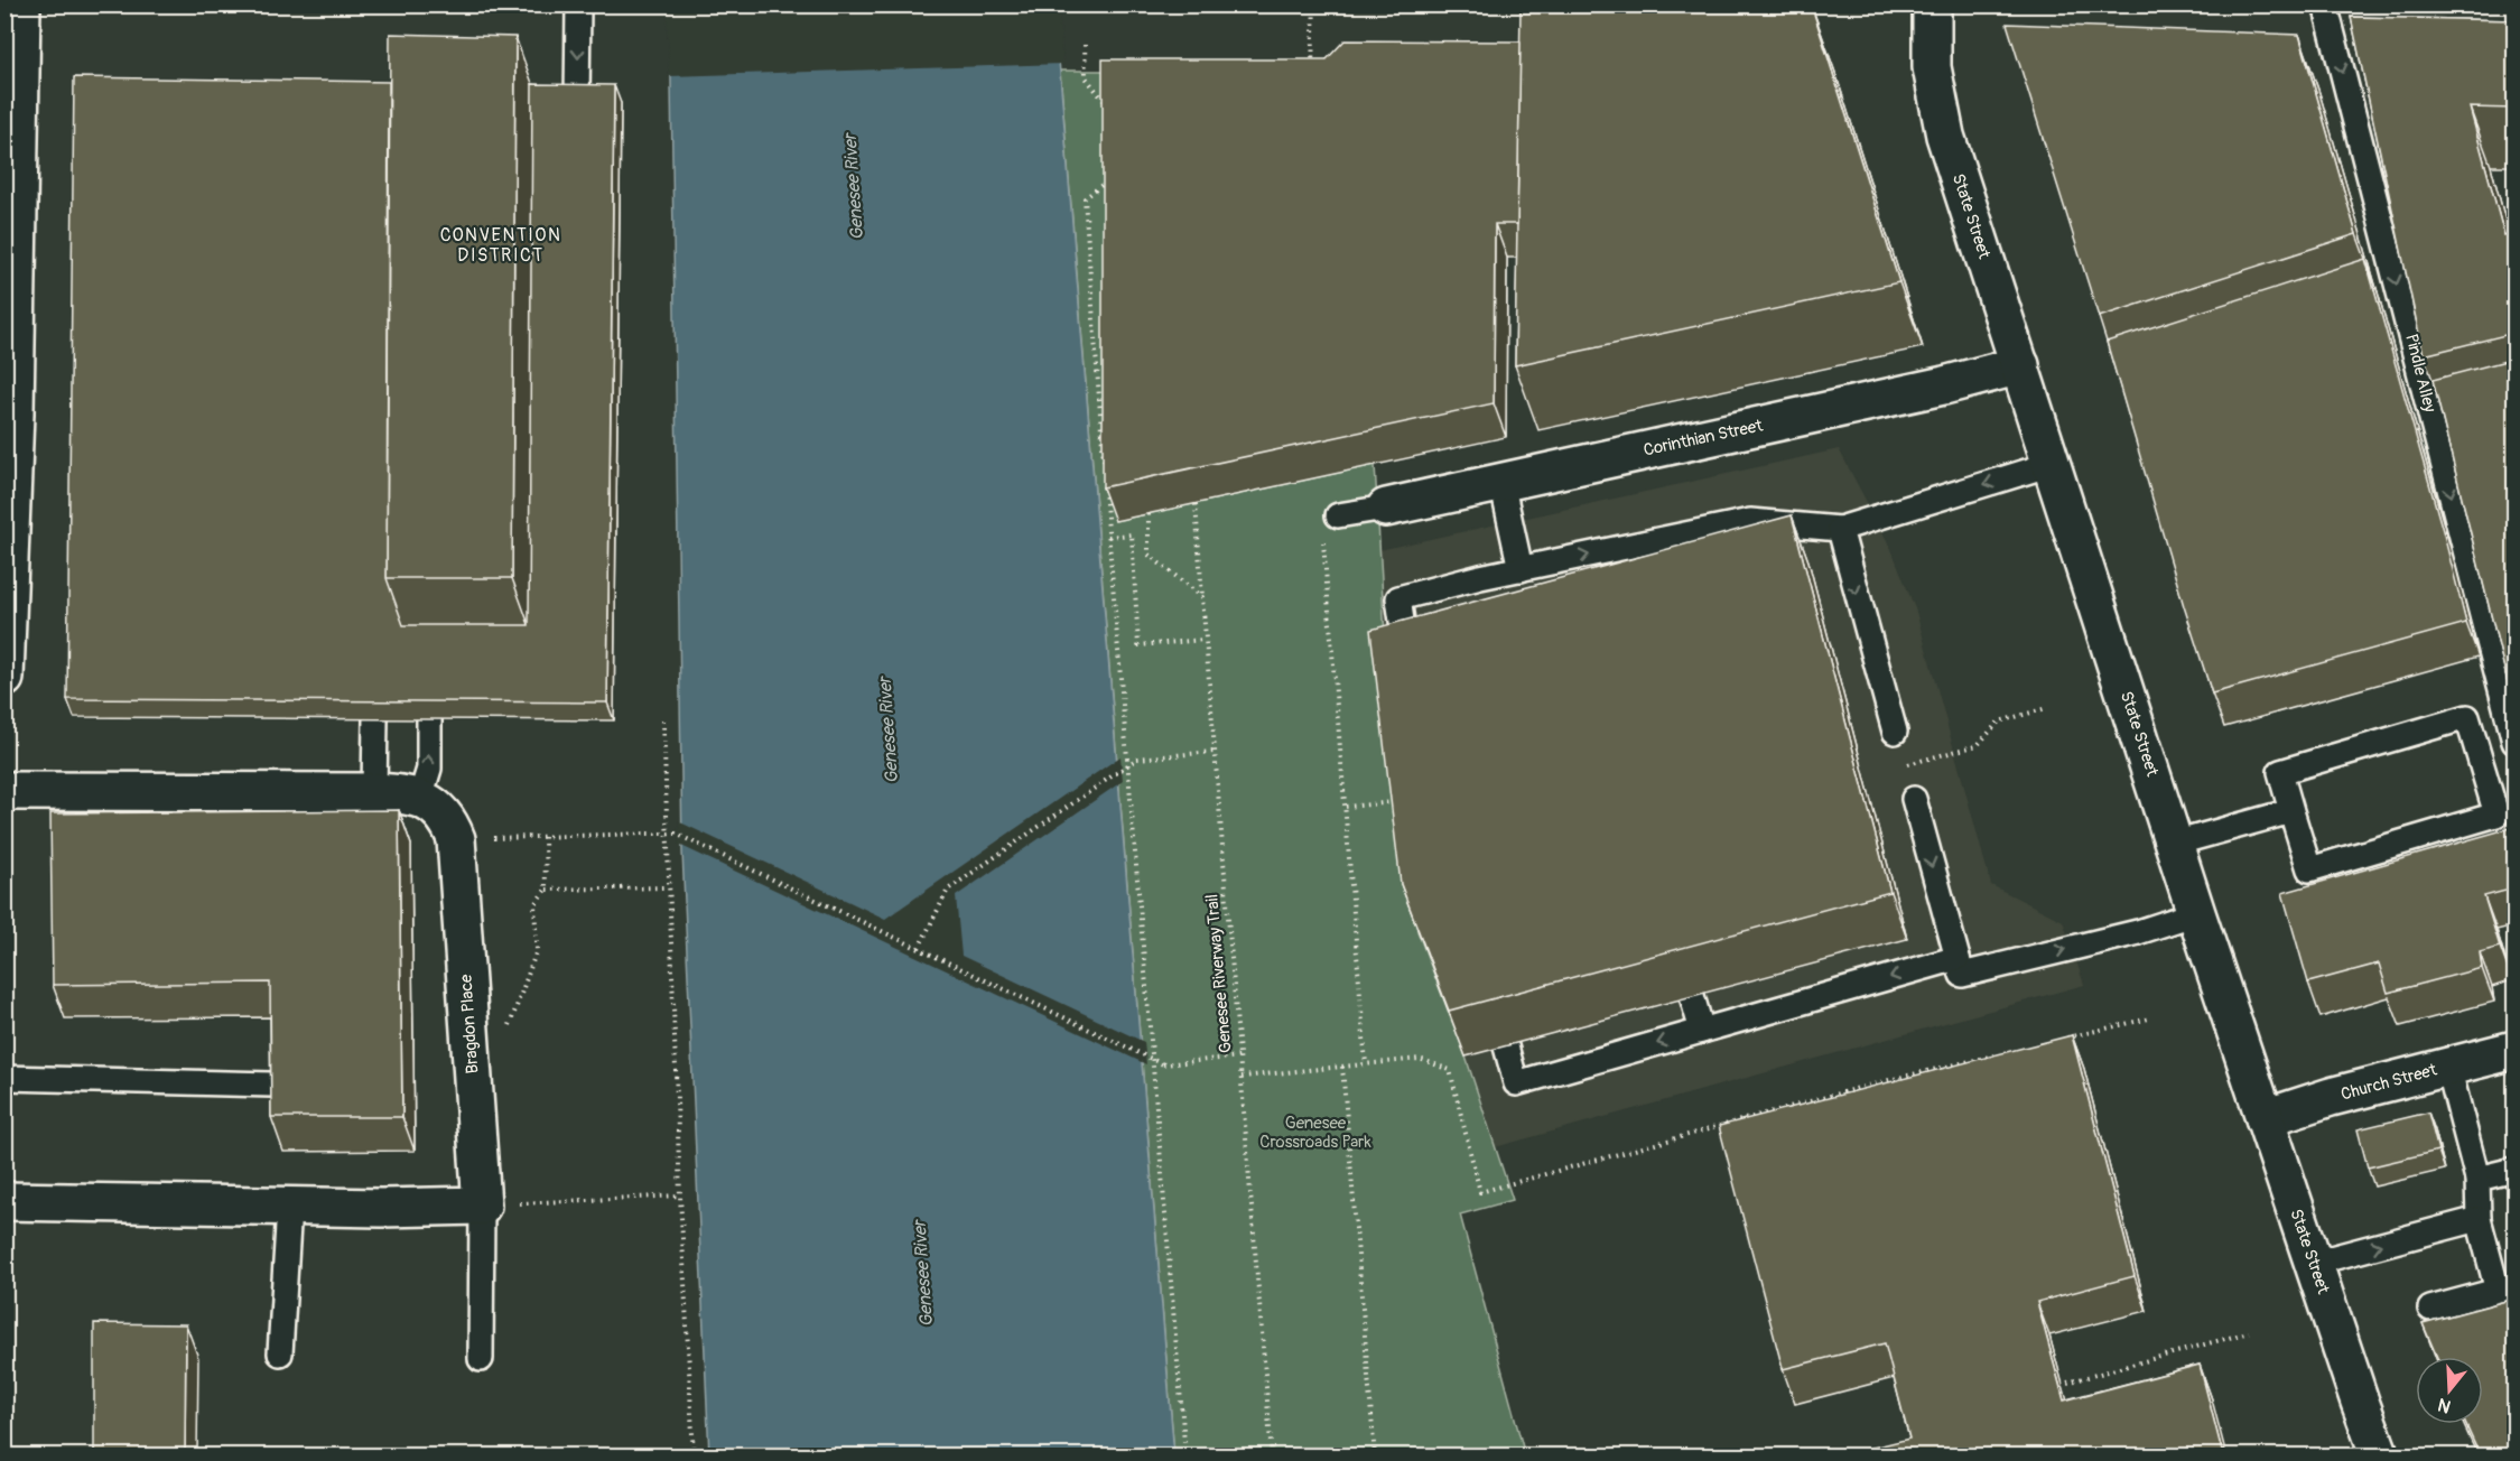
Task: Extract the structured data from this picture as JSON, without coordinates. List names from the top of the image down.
{
  "streets": {
    "street": [
      "State Street",
      "Corinthian Street",
      "Bragdon Place",
      "Church Street"
    ],
    "lane": ["Pindle Alley"],
    "path": ["Genesee Riverway Trail"]
  },
  "crossings": [
    ["State Street", "Corinthian Street"],
    ["State Street", "Church Street"]
  ],
  "one_way": ["Pindle Alley"],
  "districts": ["CONVENTION DISTRICT"],
  "water": ["Genesee River"],
  "parks": ["Genesee Crossroads Park"],
  "north": "bottom"
}
